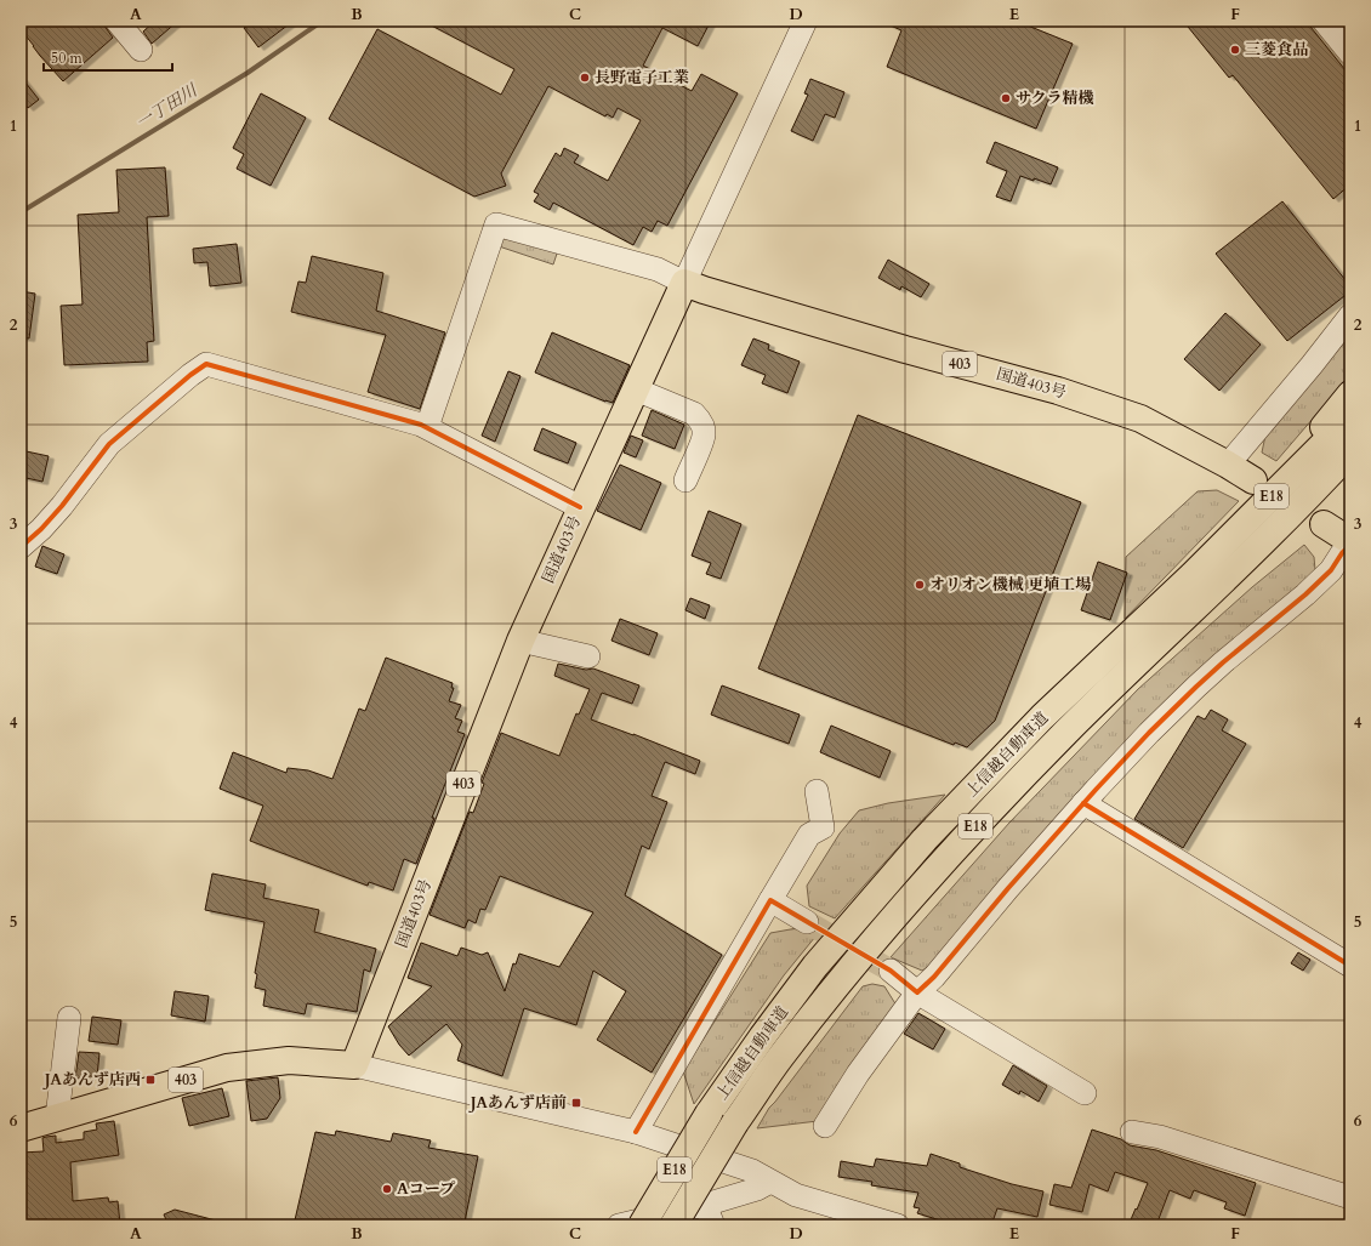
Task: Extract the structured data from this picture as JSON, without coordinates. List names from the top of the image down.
{
  "streets": {
    "highway": [
      "403",
      "国道403号",
      "E18",
      "上信越自動車道"
    ]
  },
  "crossings": [
    ["403", "国道403号"]
  ],
  "water": ["一丁田川"],
  "places": {
    "other": [
      "三菱食品",
      "長野電子工業",
      "サクラ精機",
      "オリオン機械 更埴工場",
      "Aコープ"
    ],
    "transit": ["JAあんず店西", "JAあんず店前"]
  },
  "scale_bar": "50 m",
  "grid": {
    "columns": [
      "A",
      "B",
      "C",
      "D",
      "E",
      "F"
    ],
    "rows": [
      "1",
      "2",
      "3",
      "4",
      "5",
      "6"
    ]
  }
}
